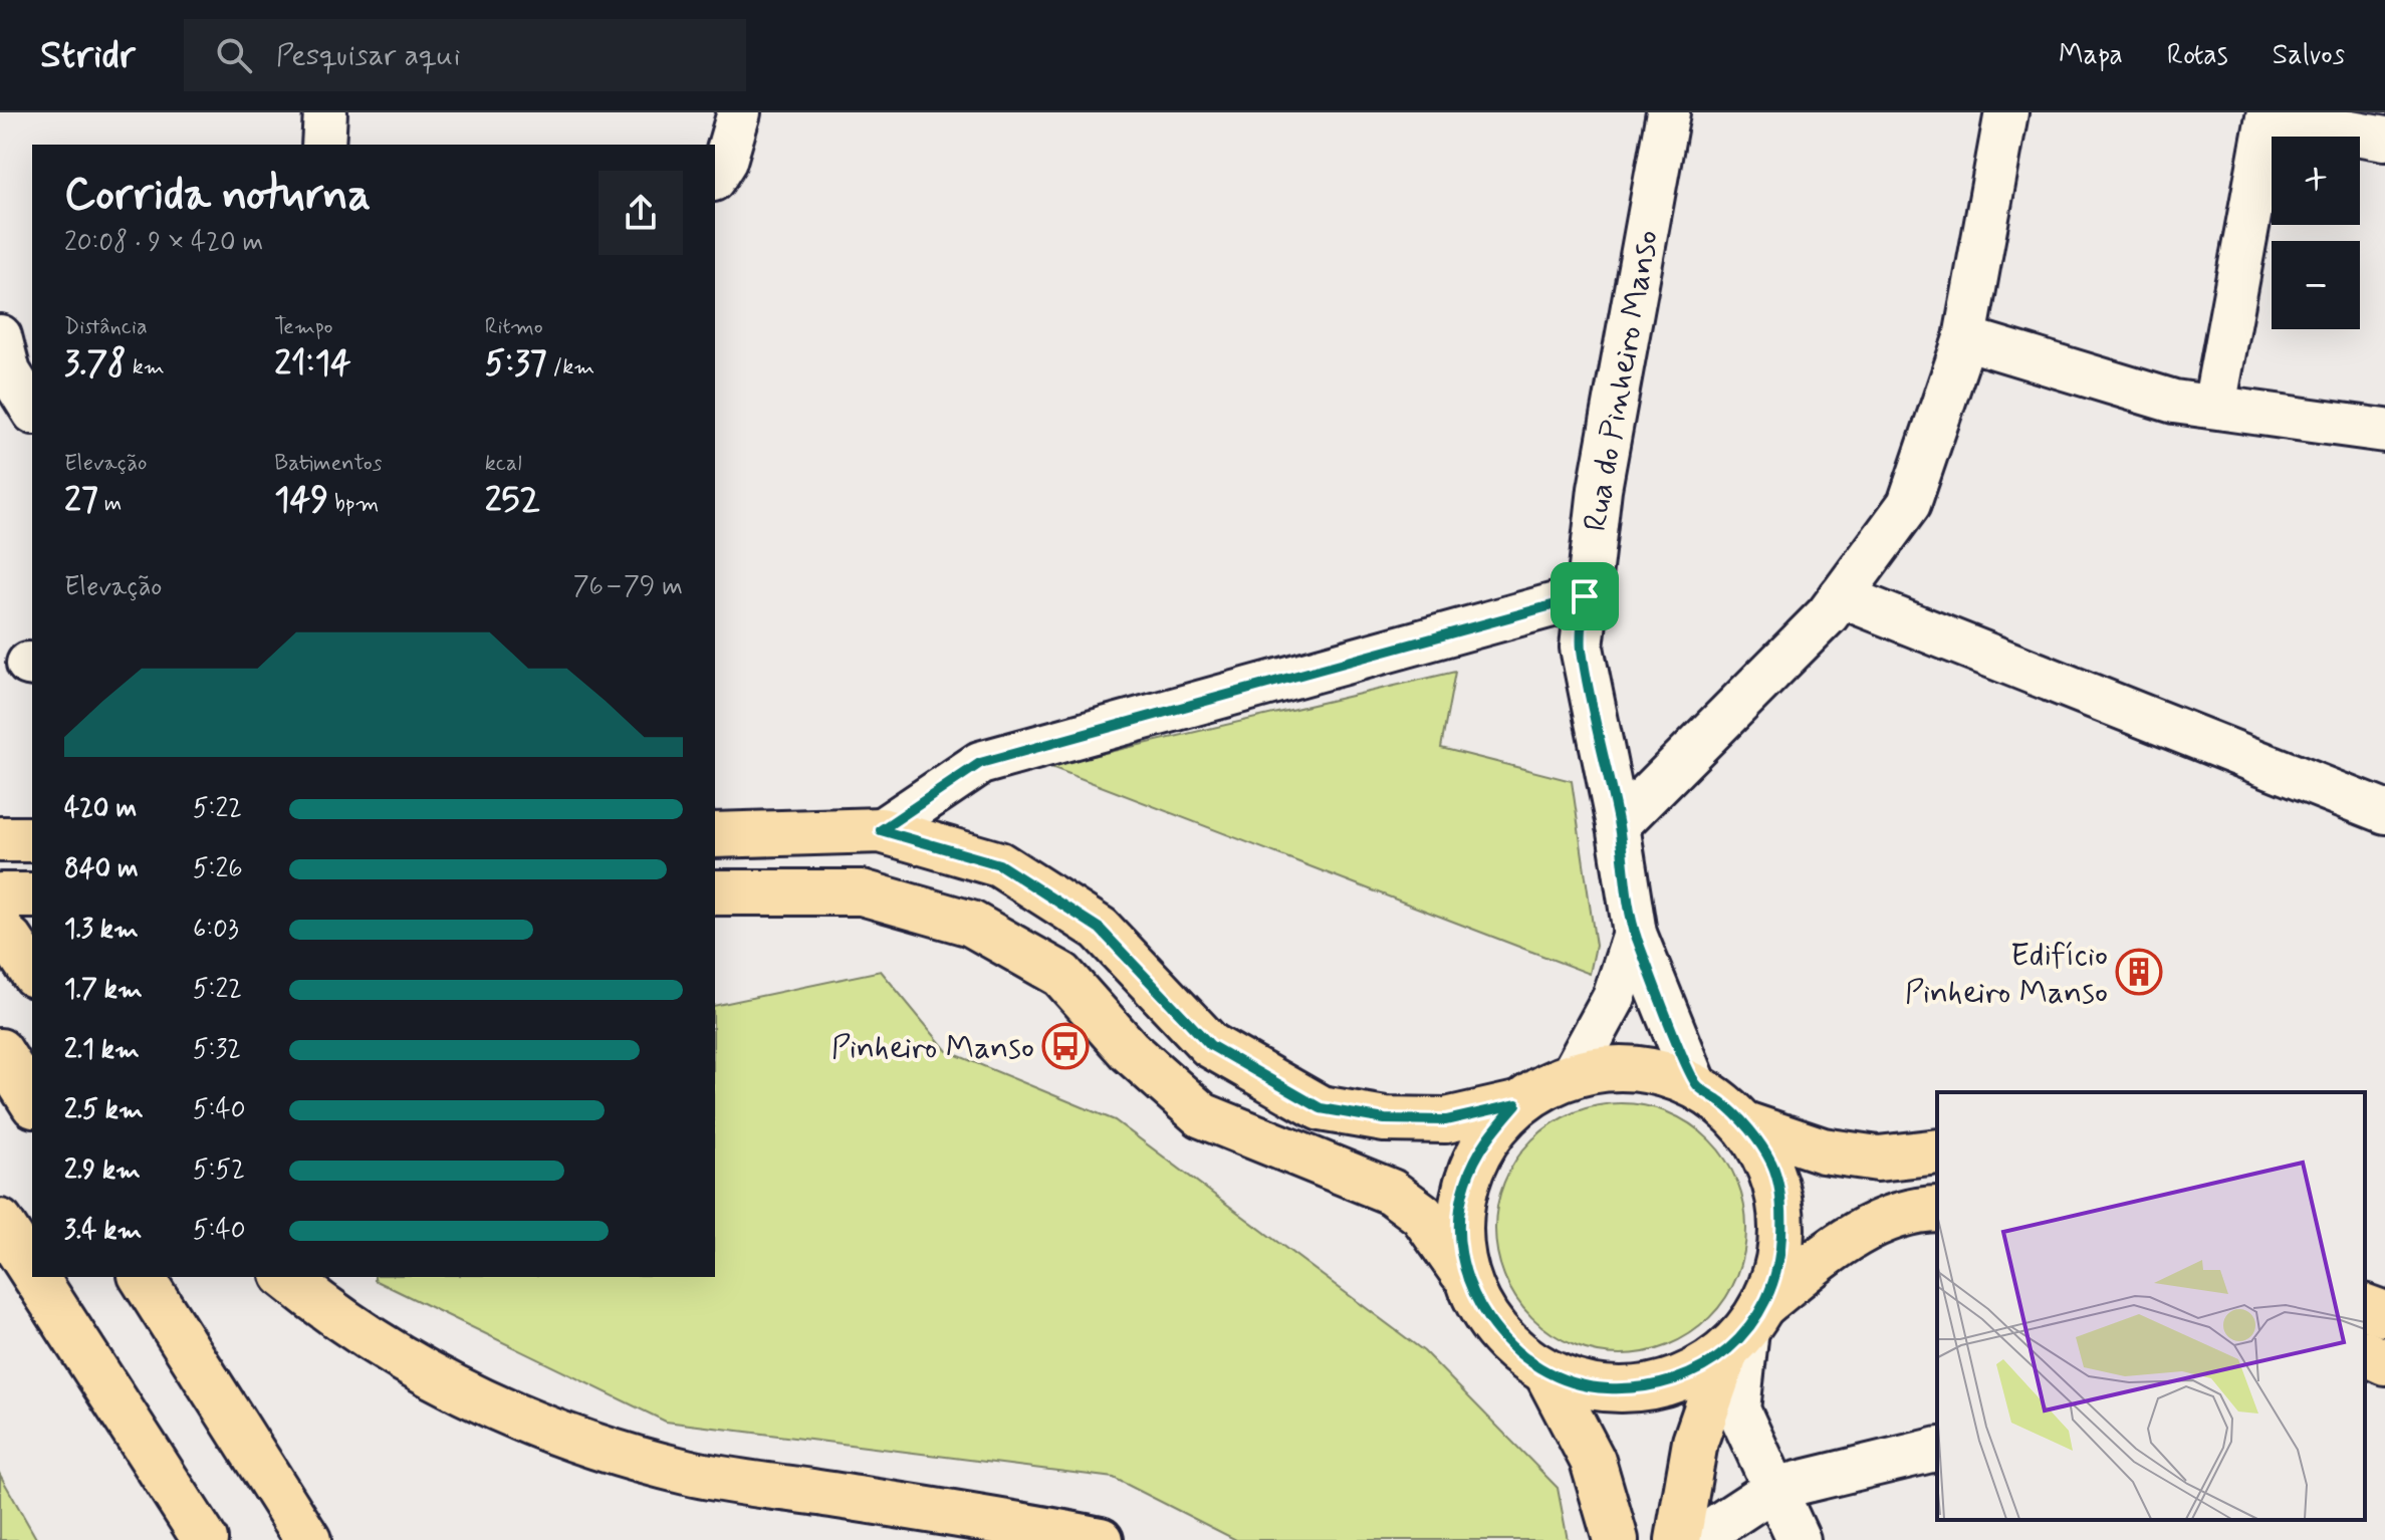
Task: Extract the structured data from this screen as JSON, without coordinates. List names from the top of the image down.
{
  "streets": {
    "street": ["Rua do Pinheiro Manso"]
  },
  "places": {
    "building": ["Edifício Pinheiro Manso"],
    "bus stop": ["Pinheiro Manso"]
  },
  "page": {
    "header": "Stridr",
    "search": "Pesquisar aqui",
    "nav": ["Mapa", "Rotas", "Salvos"],
    "map_buttons": ["+", "−"],
    "heading": ["Corrida noturna", "20:08 · 9 × 420 m"],
    "stats": [
      ["Distância", "3.78 km"],
      ["Tempo", "21:14"],
      ["Ritmo", "5:37 /km"],
      ["Elevação", "27 m"],
      ["Batimentos", "149 bpm"],
      ["kcal", "252"]
    ],
    "chart": ["Elevação", "76–79 m"],
    "list": [
      {
        "name": "420 m",
        "note": "5:22"
      },
      {
        "name": "840 m",
        "note": "5:26"
      },
      {
        "name": "1.3 km",
        "note": "6:03"
      },
      {
        "name": "1.7 km",
        "note": "5:22"
      },
      {
        "name": "2.1 km",
        "note": "5:32"
      },
      {
        "name": "2.5 km",
        "note": "5:40"
      },
      {
        "name": "2.9 km",
        "note": "5:52"
      },
      {
        "name": "3.4 km",
        "note": "5:40"
      }
    ]
  }
}
